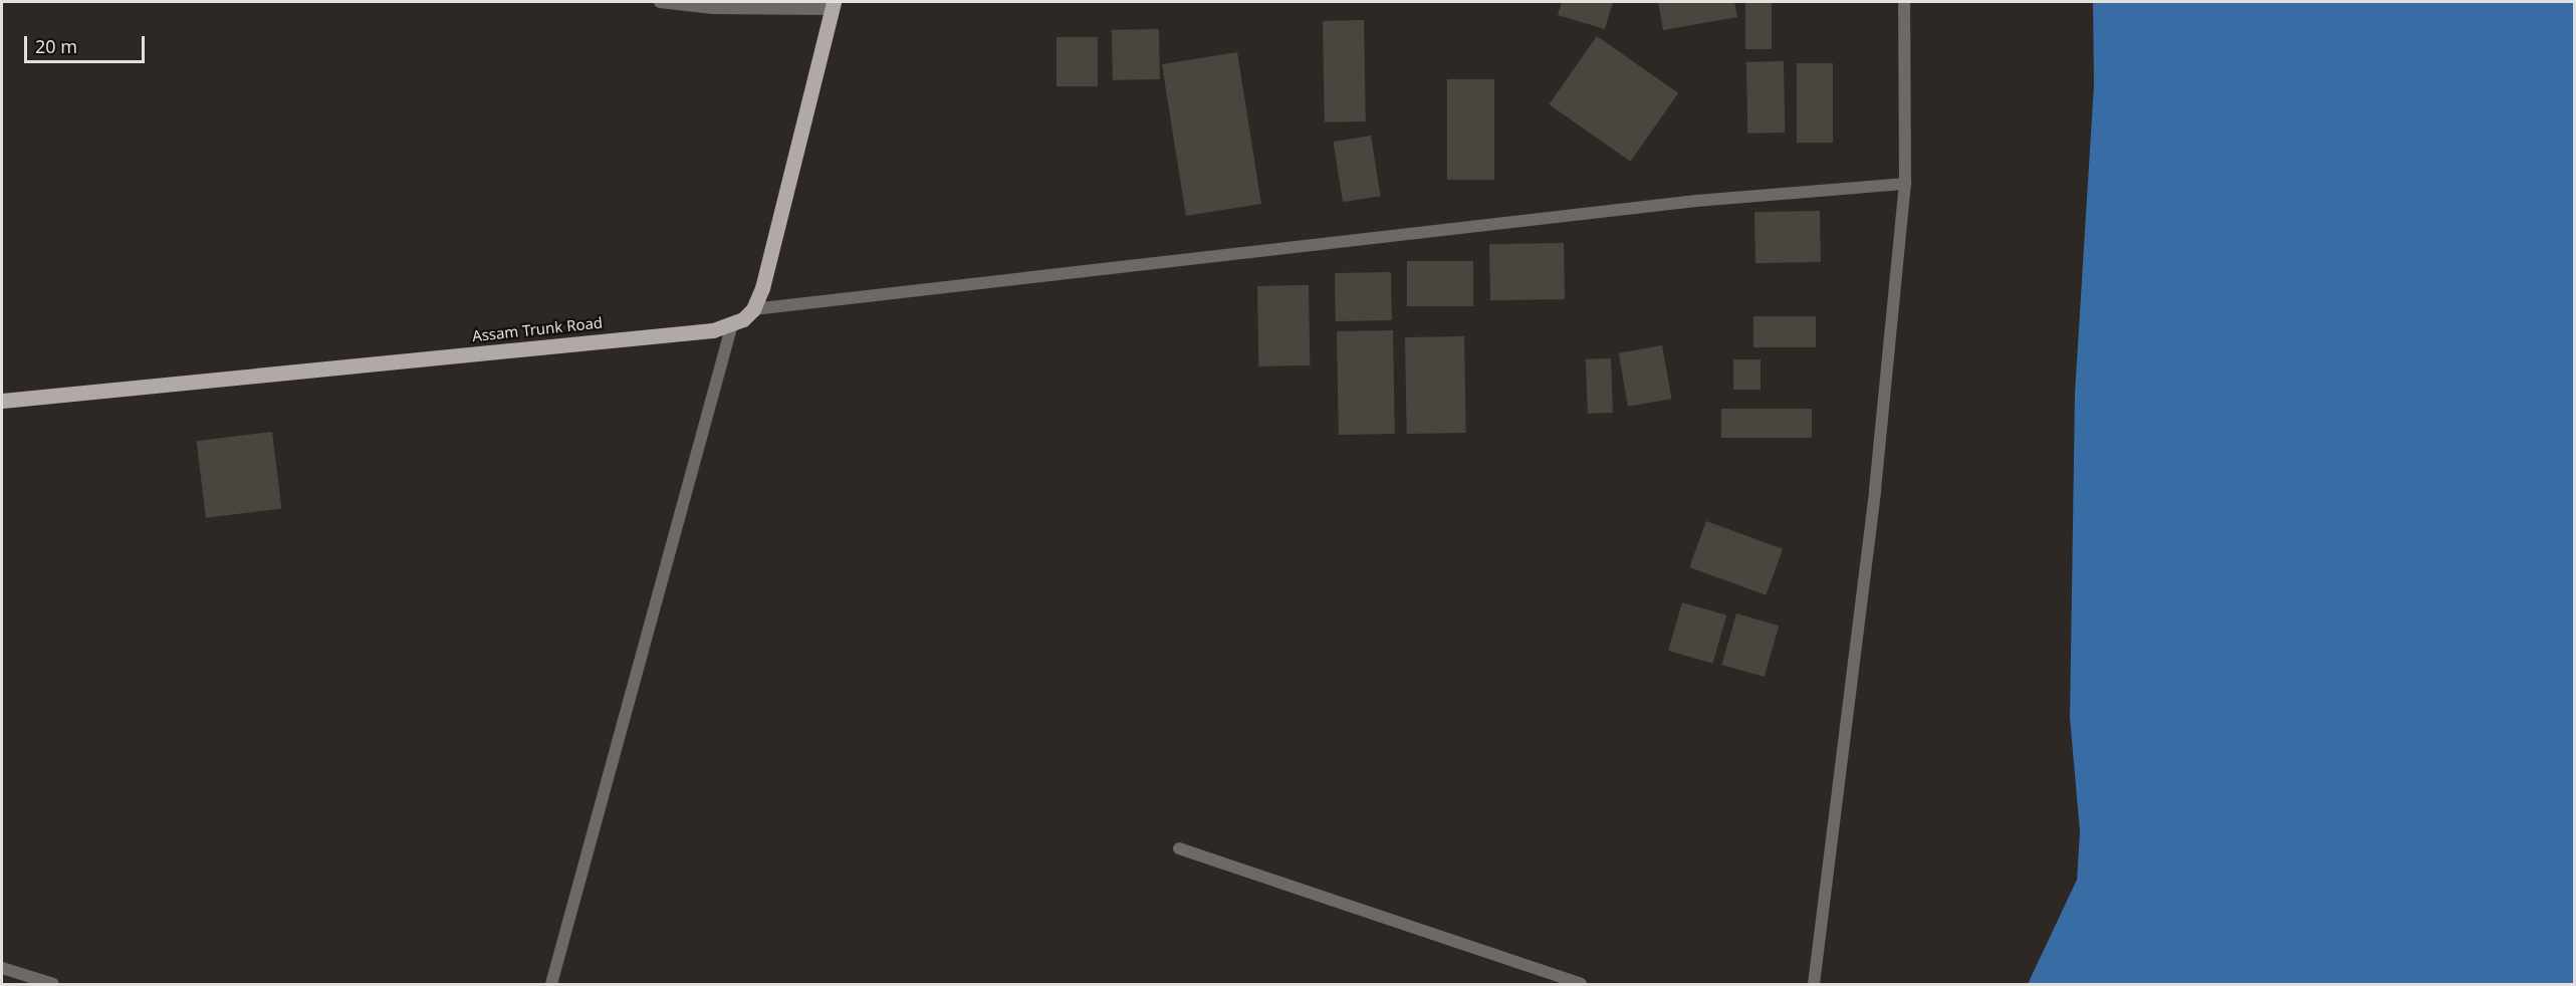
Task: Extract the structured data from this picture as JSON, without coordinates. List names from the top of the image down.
{
  "streets": {
    "main road": ["Assam Trunk Road"]
  },
  "scale_bar": "20 m"
}
